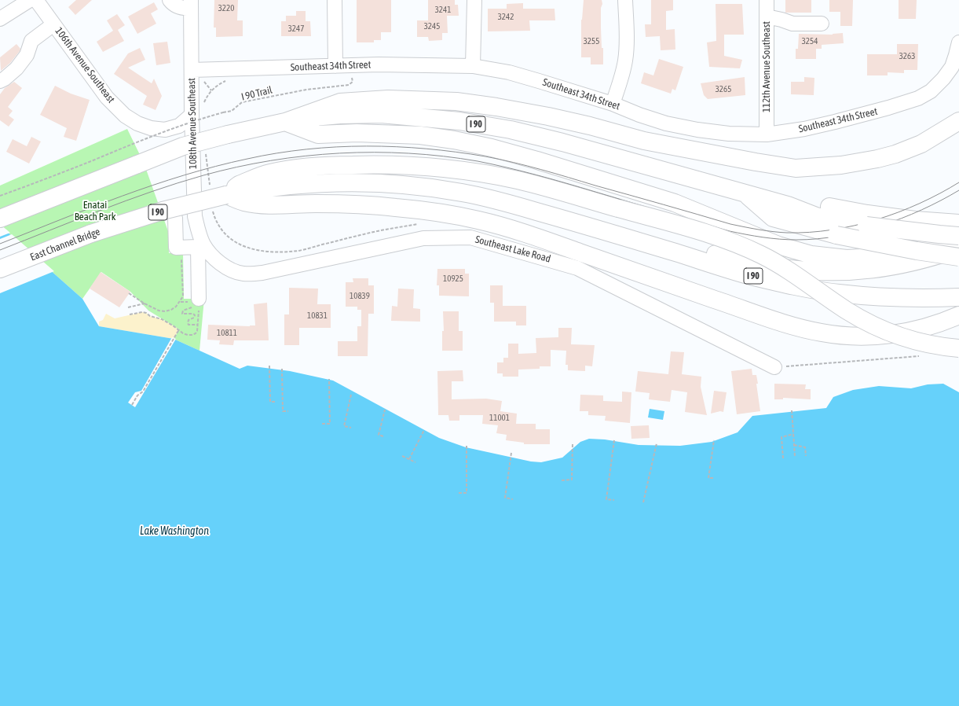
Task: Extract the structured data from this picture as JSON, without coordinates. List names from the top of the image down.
{
  "streets": {
    "highway": ["I 90", "East Channel Bridge"],
    "street": [
      "106th Avenue Southeast",
      "Southeast 34th Street",
      "112th Avenue Southeast",
      "108th Avenue Southeast",
      "Southeast Lake Road"
    ],
    "path": ["I 90 Trail"]
  },
  "crossings": [
    ["106th Avenue Southeast", "108th Avenue Southeast"],
    ["Southeast 34th Street", "112th Avenue Southeast"],
    ["Southeast 34th Street", "108th Avenue Southeast"],
    ["108th Avenue Southeast", "Southeast Lake Road"],
    ["I 90", "East Channel Bridge"]
  ],
  "water": ["Lake Washington"],
  "parks": ["Enatai Beach Park"],
  "house_numbers": [
    "3220",
    "3241",
    "3242",
    "3245",
    "3247",
    "3255",
    "3254",
    "3263",
    "3265",
    "10925",
    "10839",
    "10831",
    "10811",
    "11001"
  ]
}
